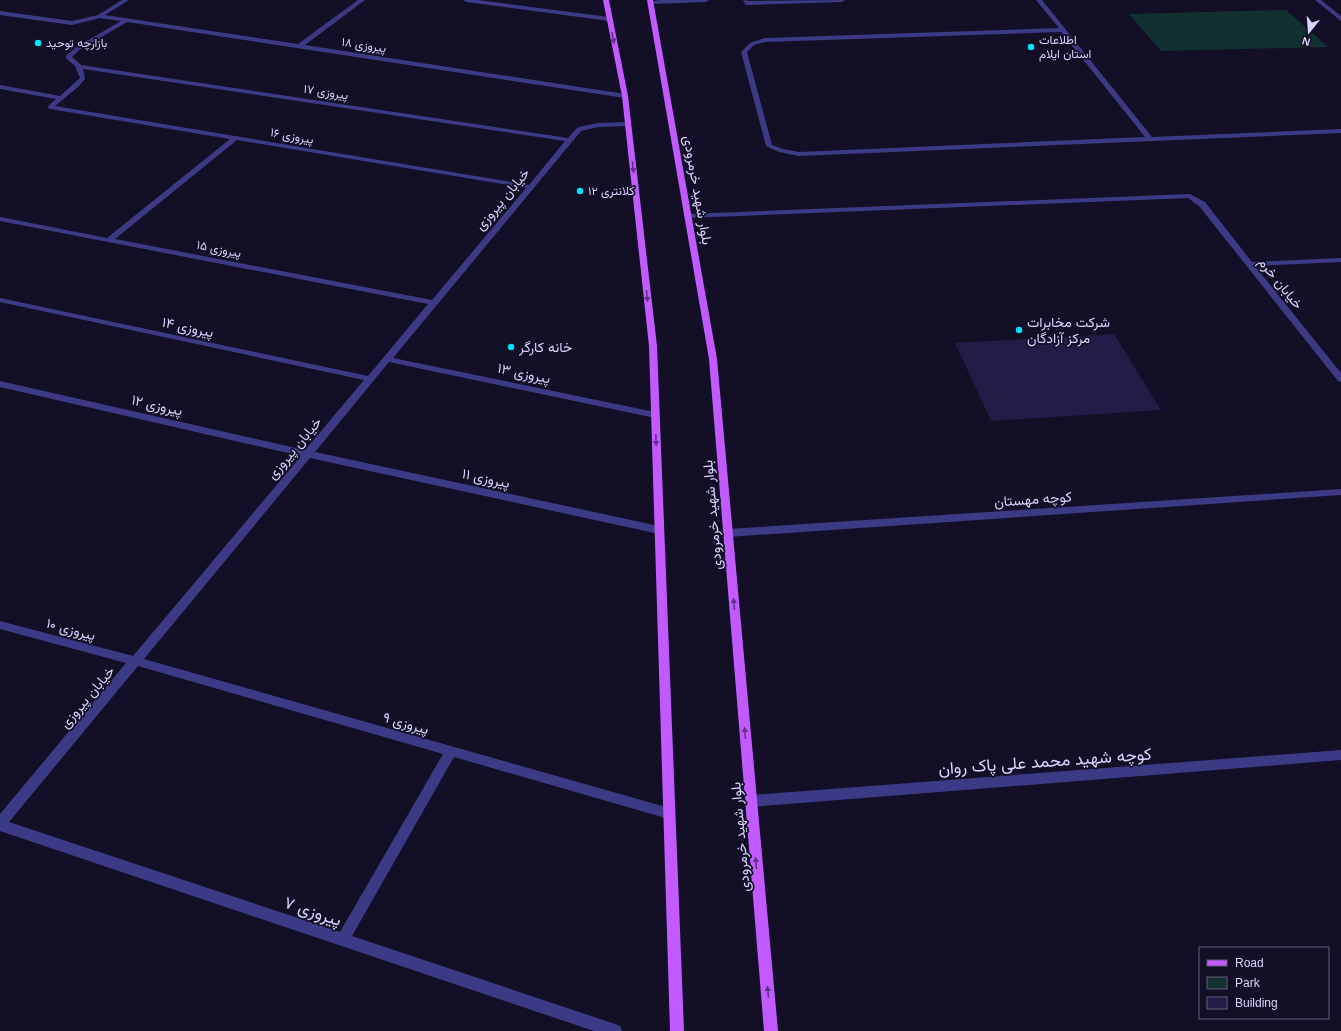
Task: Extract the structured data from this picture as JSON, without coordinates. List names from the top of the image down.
{
  "streets": {
    "main road": ["بلوار شهید خرمرودی"],
    "street": [
      "پیروزی ۱۸",
      "پیروزی ۱۷",
      "پیروزی ۱۶",
      "خیابان پیروزی",
      "پیروزی ۱۵",
      "خیابان خرم",
      "پیروزی ۱۴",
      "پیروزی ۱۳",
      "پیروزی ۱۲",
      "پیروزی ۱۱",
      "کوچه مهستان",
      "پیروزی ۱۰",
      "پیروزی ۹",
      "کوچه شهید محمد علی پاک روان",
      "پیروزی ۷"
    ]
  },
  "crossings": [
    ["پیروزی ۱۷", "خیابان پیروزی"],
    ["پیروزی ۱۶", "خیابان پیروزی"],
    ["بلوار شهید خرمرودی", "خیابان خرم"],
    ["بلوار شهید خرمرودی", "کوچه مهستان"],
    ["بلوار شهید خرمرودی", "کوچه شهید محمد علی پاک روان"],
    ["خیابان پیروزی", "پیروزی ۱۵"],
    ["خیابان پیروزی", "پیروزی ۱۴"],
    ["خیابان پیروزی", "پیروزی ۱۳"],
    ["خیابان پیروزی", "پیروزی ۱۲"],
    ["خیابان پیروزی", "پیروزی ۱۱"],
    ["خیابان پیروزی", "پیروزی ۱۰"],
    ["خیابان پیروزی", "پیروزی ۹"],
    ["خیابان پیروزی", "پیروزی ۷"],
    ["پیروزی ۱۲", "پیروزی ۱۱"],
    ["پیروزی ۱۰", "پیروزی ۹"]
  ],
  "places": [
    "بازارچه توحید",
    "اطلاعات استان ایلام",
    "کلانتری ۱۲",
    "شرکت مخابرات مرکز آزادگان",
    "خانه کارگر"
  ],
  "legend": ["Road", "Park", "Building"],
  "north": "bottom"
}
